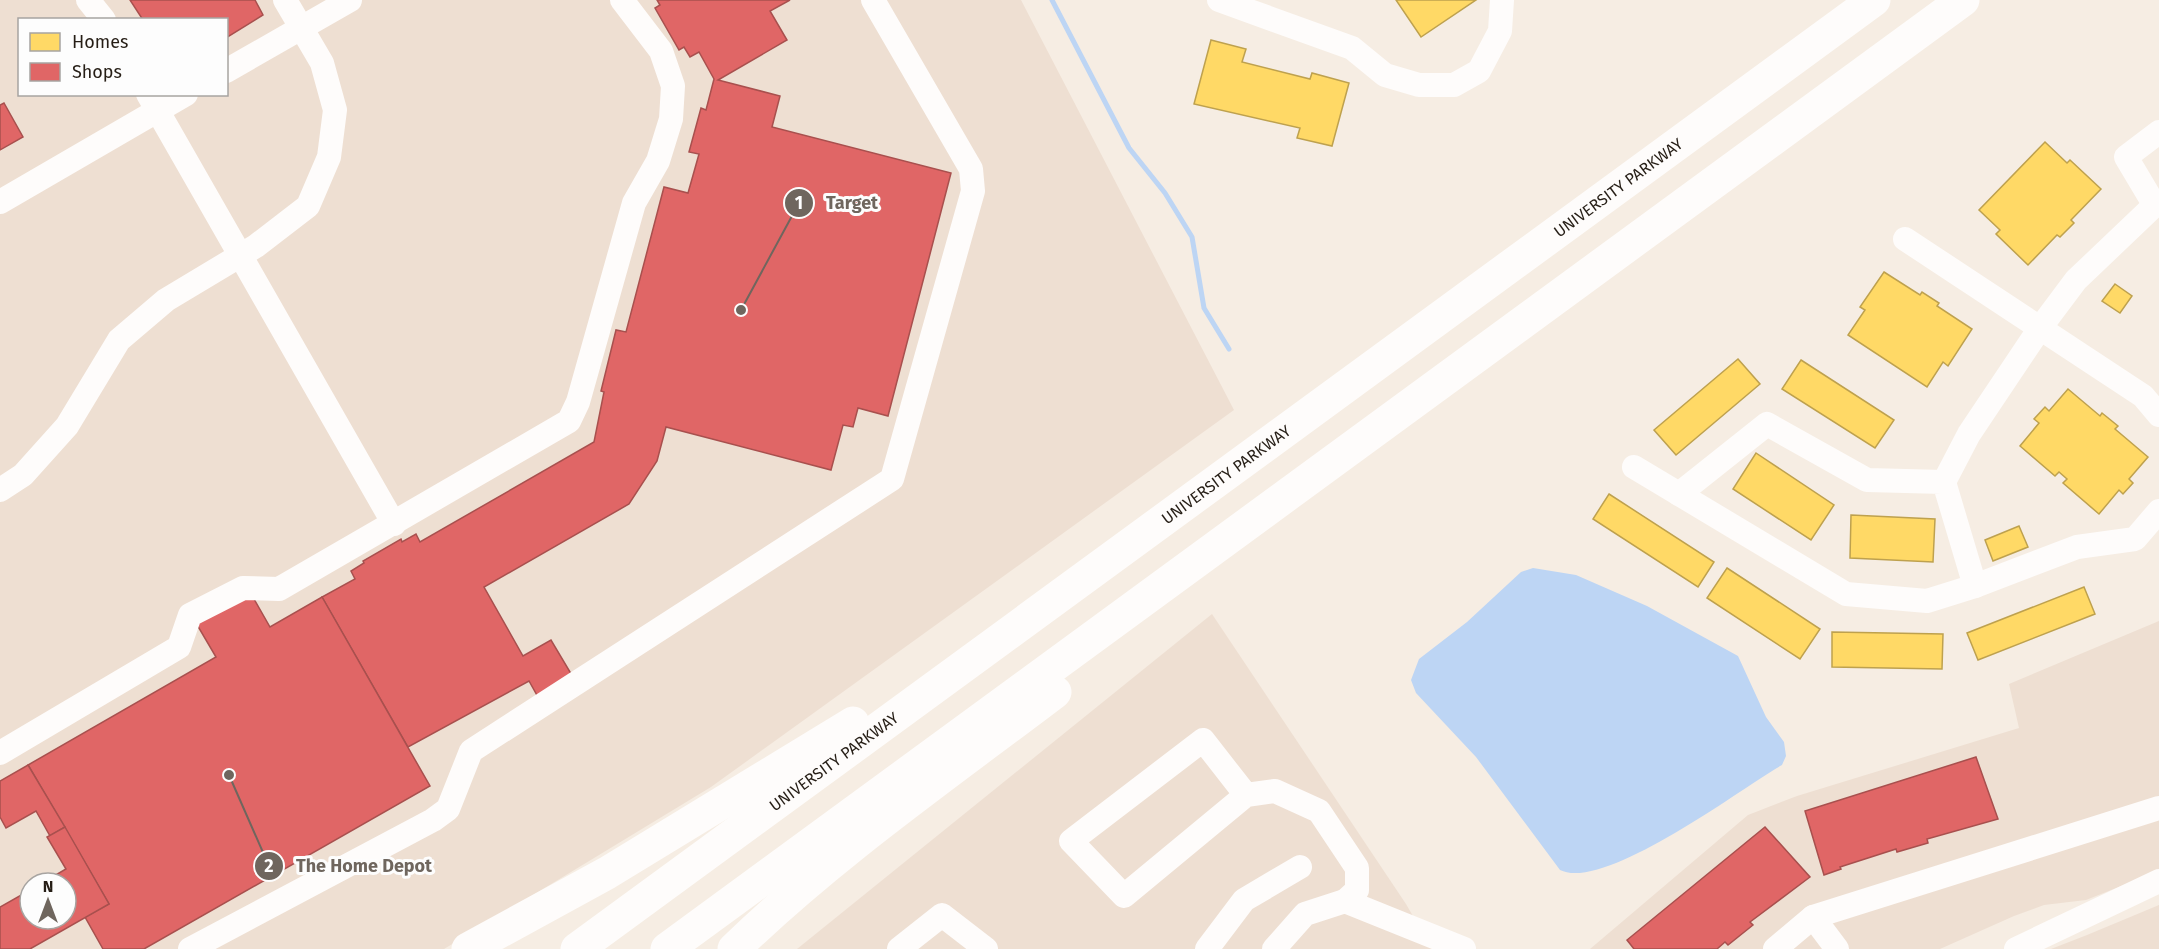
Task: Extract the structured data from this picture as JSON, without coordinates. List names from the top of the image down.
{
  "streets": {
    "highway": ["UNIVERSITY PARKWAY"]
  },
  "places": ["Target", "The Home Depot"],
  "legend": ["Homes", "Shops"],
  "north": "top"
}
